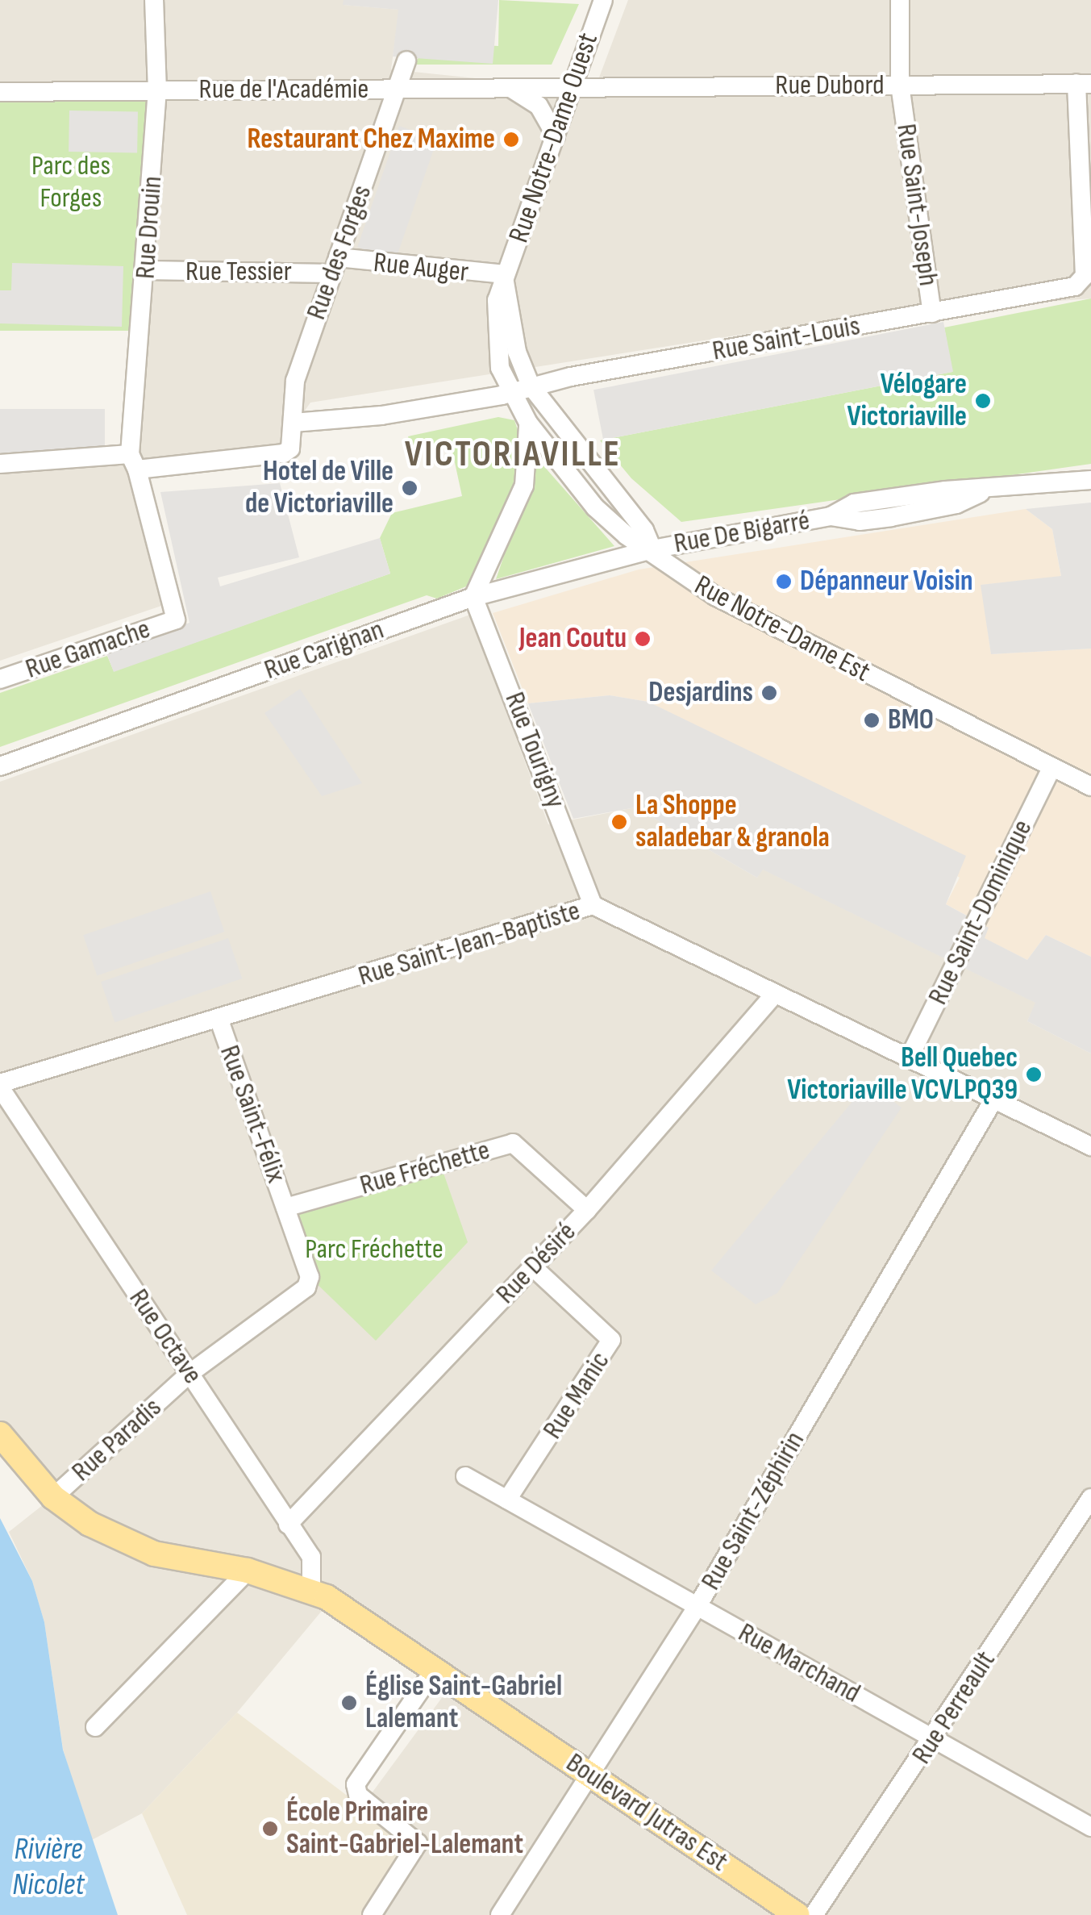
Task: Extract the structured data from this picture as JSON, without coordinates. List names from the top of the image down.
{
  "streets": {
    "main road": ["Boulevard Jutras Est"],
    "street": [
      "Rue Dubord",
      "Rue de l'Académie",
      "Rue Notre-Dame Ouest",
      "Rue Saint-Joseph",
      "Rue Drouin",
      "Rue des Forges",
      "Rue Auger",
      "Rue Tessier",
      "Rue Saint-Louis",
      "Rue De Bigarré",
      "Rue Notre-Dame Est",
      "Rue Gamache",
      "Rue Carignan",
      "Rue Tourigny",
      "Rue Saint-Dominique",
      "Rue Saint-Jean-Baptiste",
      "Rue Saint-Félix",
      "Rue Fréchette",
      "Rue Désiré",
      "Rue Octave",
      "Rue Manic",
      "Rue Paradis",
      "Rue Saint-Zéphirin",
      "Rue Marchand",
      "Rue Perreault"
    ]
  },
  "crossings": [
    ["Rue Dubord", "Rue de l'Académie"],
    ["Rue Dubord", "Rue Notre-Dame Ouest"],
    ["Rue Dubord", "Rue Saint-Joseph"],
    ["Rue Dubord", "Rue Saint-Louis"],
    ["Rue de l'Académie", "Rue Notre-Dame Ouest"],
    ["Rue de l'Académie", "Rue Drouin"],
    ["Rue de l'Académie", "Rue des Forges"],
    ["Rue Notre-Dame Ouest", "Rue Auger"],
    ["Rue Notre-Dame Ouest", "Rue Saint-Louis"],
    ["Rue Notre-Dame Ouest", "Rue De Bigarré"],
    ["Rue Notre-Dame Ouest", "Rue Notre-Dame Est"],
    ["Rue Notre-Dame Ouest", "Rue Carignan"],
    ["Rue Saint-Joseph", "Rue Saint-Louis"],
    ["Rue Drouin", "Rue des Forges"],
    ["Rue Drouin", "Rue Tessier"],
    ["Rue Drouin", "Rue Gamache"],
    ["Rue des Forges", "Rue Auger"],
    ["Rue des Forges", "Rue Tessier"],
    ["Rue des Forges", "Rue Saint-Louis"],
    ["Rue Auger", "Rue Tessier"],
    ["Rue De Bigarré", "Rue Notre-Dame Est"],
    ["Rue De Bigarré", "Rue Carignan"],
    ["Rue Notre-Dame Est", "Rue Carignan"],
    ["Rue Notre-Dame Est", "Rue Saint-Dominique"],
    ["Rue Carignan", "Rue Tourigny"],
    ["Rue Tourigny", "Rue Saint-Jean-Baptiste"],
    ["Rue Saint-Dominique", "Rue Saint-Jean-Baptiste"],
    ["Rue Saint-Jean-Baptiste", "Rue Saint-Félix"],
    ["Rue Saint-Jean-Baptiste", "Rue Désiré"],
    ["Rue Saint-Jean-Baptiste", "Rue Octave"],
    ["Rue Saint-Jean-Baptiste", "Rue Saint-Zéphirin"],
    ["Rue Saint-Félix", "Rue Fréchette"],
    ["Rue Saint-Félix", "Rue Paradis"],
    ["Rue Fréchette", "Rue Désiré"],
    ["Rue Fréchette", "Rue Paradis"],
    ["Rue Désiré", "Rue Octave"],
    ["Rue Désiré", "Rue Manic"],
    ["Rue Octave", "Rue Paradis"],
    ["Rue Octave", "Boulevard Jutras Est"],
    ["Rue Manic", "Rue Marchand"],
    ["Rue Paradis", "Boulevard Jutras Est"],
    ["Rue Saint-Zéphirin", "Rue Marchand"],
    ["Rue Saint-Zéphirin", "Boulevard Jutras Est"],
    ["Rue Marchand", "Rue Perreault"]
  ],
  "districts": ["VICTORIAVILLE"],
  "water": ["Rivière Nicolet"],
  "parks": ["Parc des Forges", "Parc Fréchette"],
  "places": [
    "Restaurant Chez Maxime",
    "Vélogare Victoriaville",
    "Hotel de Ville de Victoriaville",
    "Dépanneur Voisin",
    "Jean Coutu",
    "Desjardins",
    "BMO",
    "La Shoppe saladebar & granola",
    "Bell Quebec Victoriaville VCVLPQ39",
    "Église Saint-Gabriel Lalemant",
    "École Primaire Saint-Gabriel-Lalemant"
  ]
}
